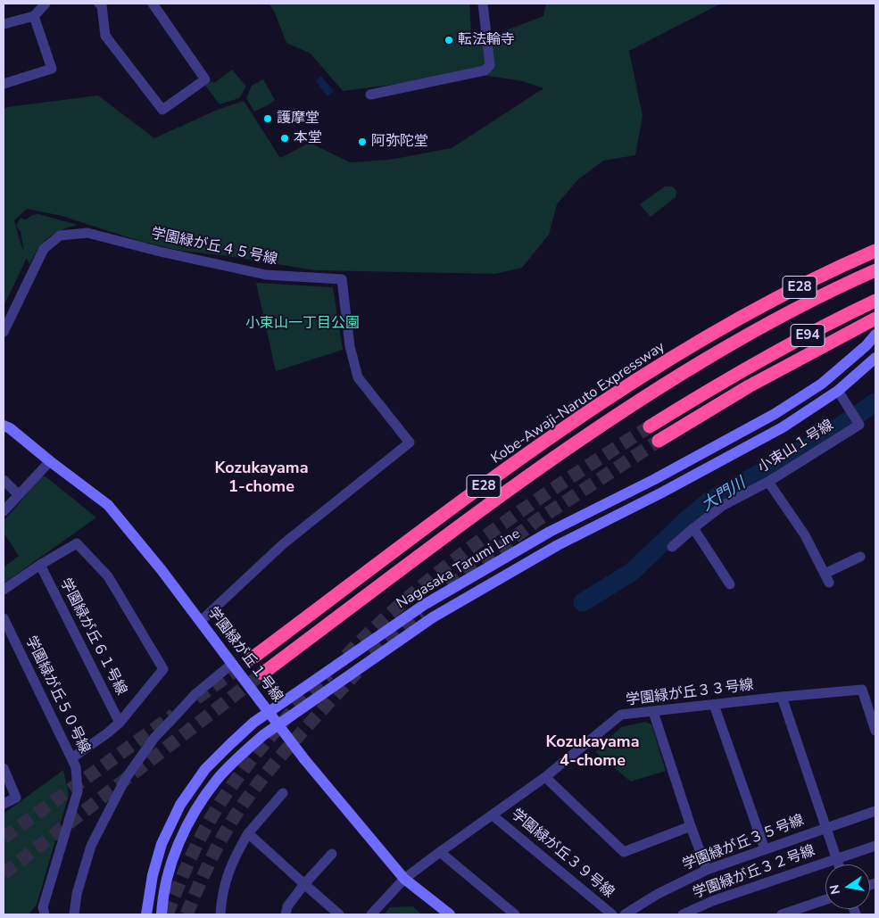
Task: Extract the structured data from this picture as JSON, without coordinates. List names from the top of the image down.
{
  "streets": {
    "highway": ["E28", "E94", "Kobe-Awaji-Naruto Expressway"],
    "main road": ["Nagasaka Tarumi Line", "学園緑が丘１号線"],
    "street": [
      "学園緑が丘４５号線",
      "小束山１号線",
      "学園緑が丘６１号線",
      "学園緑が丘３３号線",
      "学園緑が丘５０号線",
      "学園緑が丘３５号線",
      "学園緑が丘３９号線",
      "学園緑が丘３２号線"
    ]
  },
  "crossings": [
    ["学園緑が丘４５号線", "学園緑が丘１号線"],
    ["小束山１号線", "Nagasaka Tarumi Line"],
    ["学園緑が丘１号線", "学園緑が丘３３号線"],
    ["学園緑が丘３３号線", "学園緑が丘３９号線"]
  ],
  "districts": ["Kozukayama 1-chome", "Kozukayama 4-chome"],
  "water": ["大門川"],
  "parks": ["小束山一丁目公園"],
  "places": [
    "転法輪寺",
    "護摩堂",
    "本堂",
    "阿弥陀堂"
  ],
  "north": "left"
}
